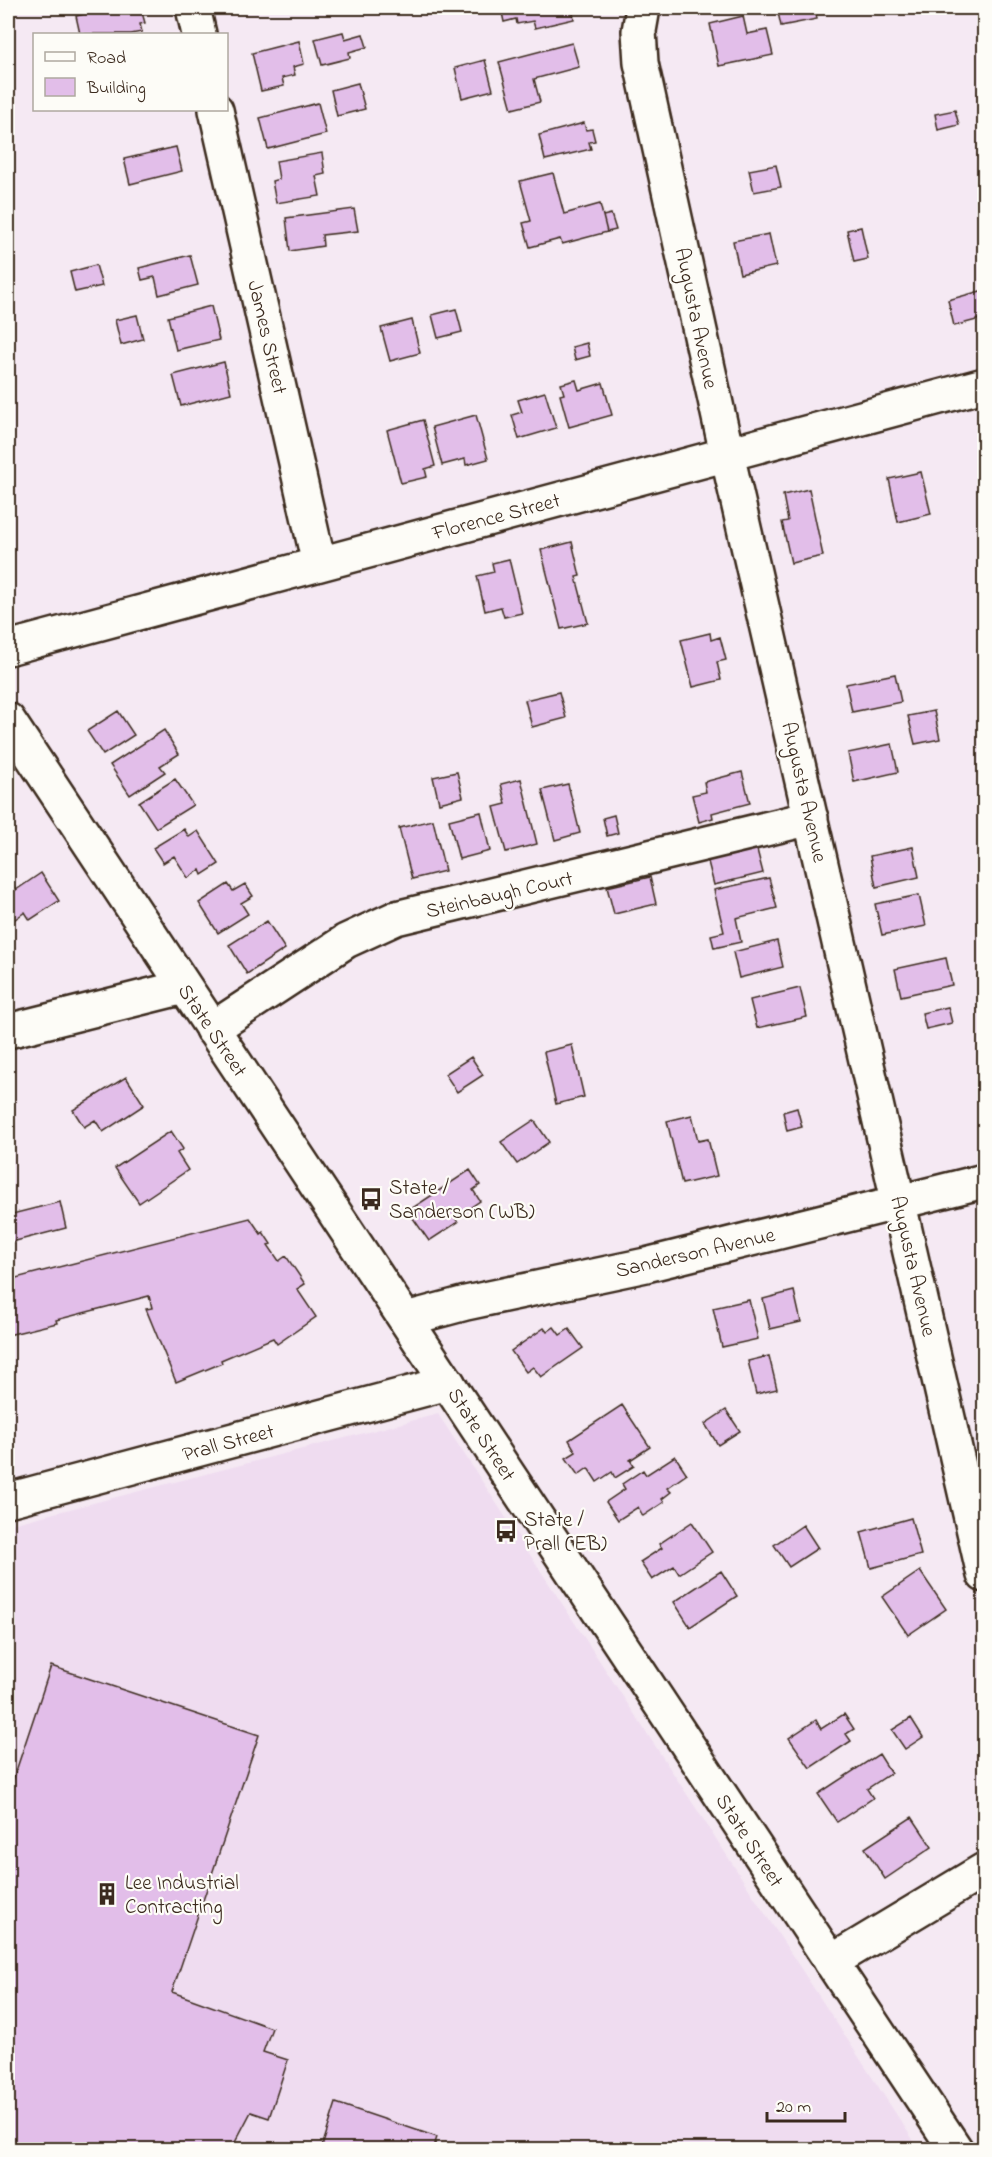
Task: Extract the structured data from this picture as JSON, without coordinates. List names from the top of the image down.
{
  "streets": {
    "street": [
      "Augusta Avenue",
      "James Street",
      "Florence Street",
      "Steinbaugh Court",
      "State Street",
      "Sanderson Avenue",
      "Prall Street"
    ]
  },
  "crossings": [
    ["Augusta Avenue", "Florence Street"],
    ["Augusta Avenue", "Steinbaugh Court"],
    ["Augusta Avenue", "Sanderson Avenue"],
    ["James Street", "Florence Street"],
    ["Steinbaugh Court", "State Street"],
    ["State Street", "Sanderson Avenue"],
    ["State Street", "Prall Street"]
  ],
  "places": {
    "bus stop": ["State / Sanderson (WB)", "State / Prall (EB)"],
    "building": ["Lee Industrial Contracting"]
  },
  "legend": ["Road", "Building"],
  "scale_bar": "20 m"
}
